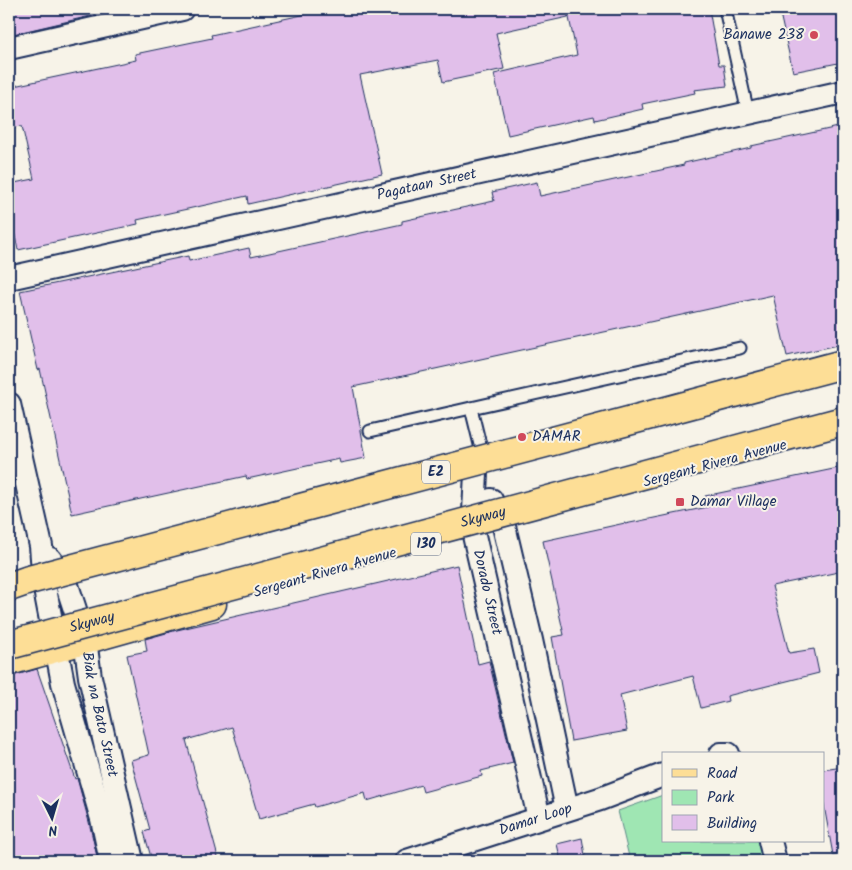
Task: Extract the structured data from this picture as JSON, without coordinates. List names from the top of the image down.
{
  "streets": {
    "main road": [
      "Sergeant Rivera Avenue",
      "E2",
      "Skyway",
      "130"
    ],
    "street": [
      "Pagataan Street",
      "Dorado Street",
      "Biak na Bato Street",
      "Damar Loop"
    ]
  },
  "crossings": [
    ["Sergeant Rivera Avenue", "Dorado Street"],
    ["Sergeant Rivera Avenue", "Biak na Bato Street"],
    ["Dorado Street", "Damar Loop"]
  ],
  "places": {
    "other": ["Banawe 238", "DAMAR"],
    "transit": ["Damar Village"]
  },
  "legend": ["Road", "Park", "Building"],
  "north": "bottom"
}
